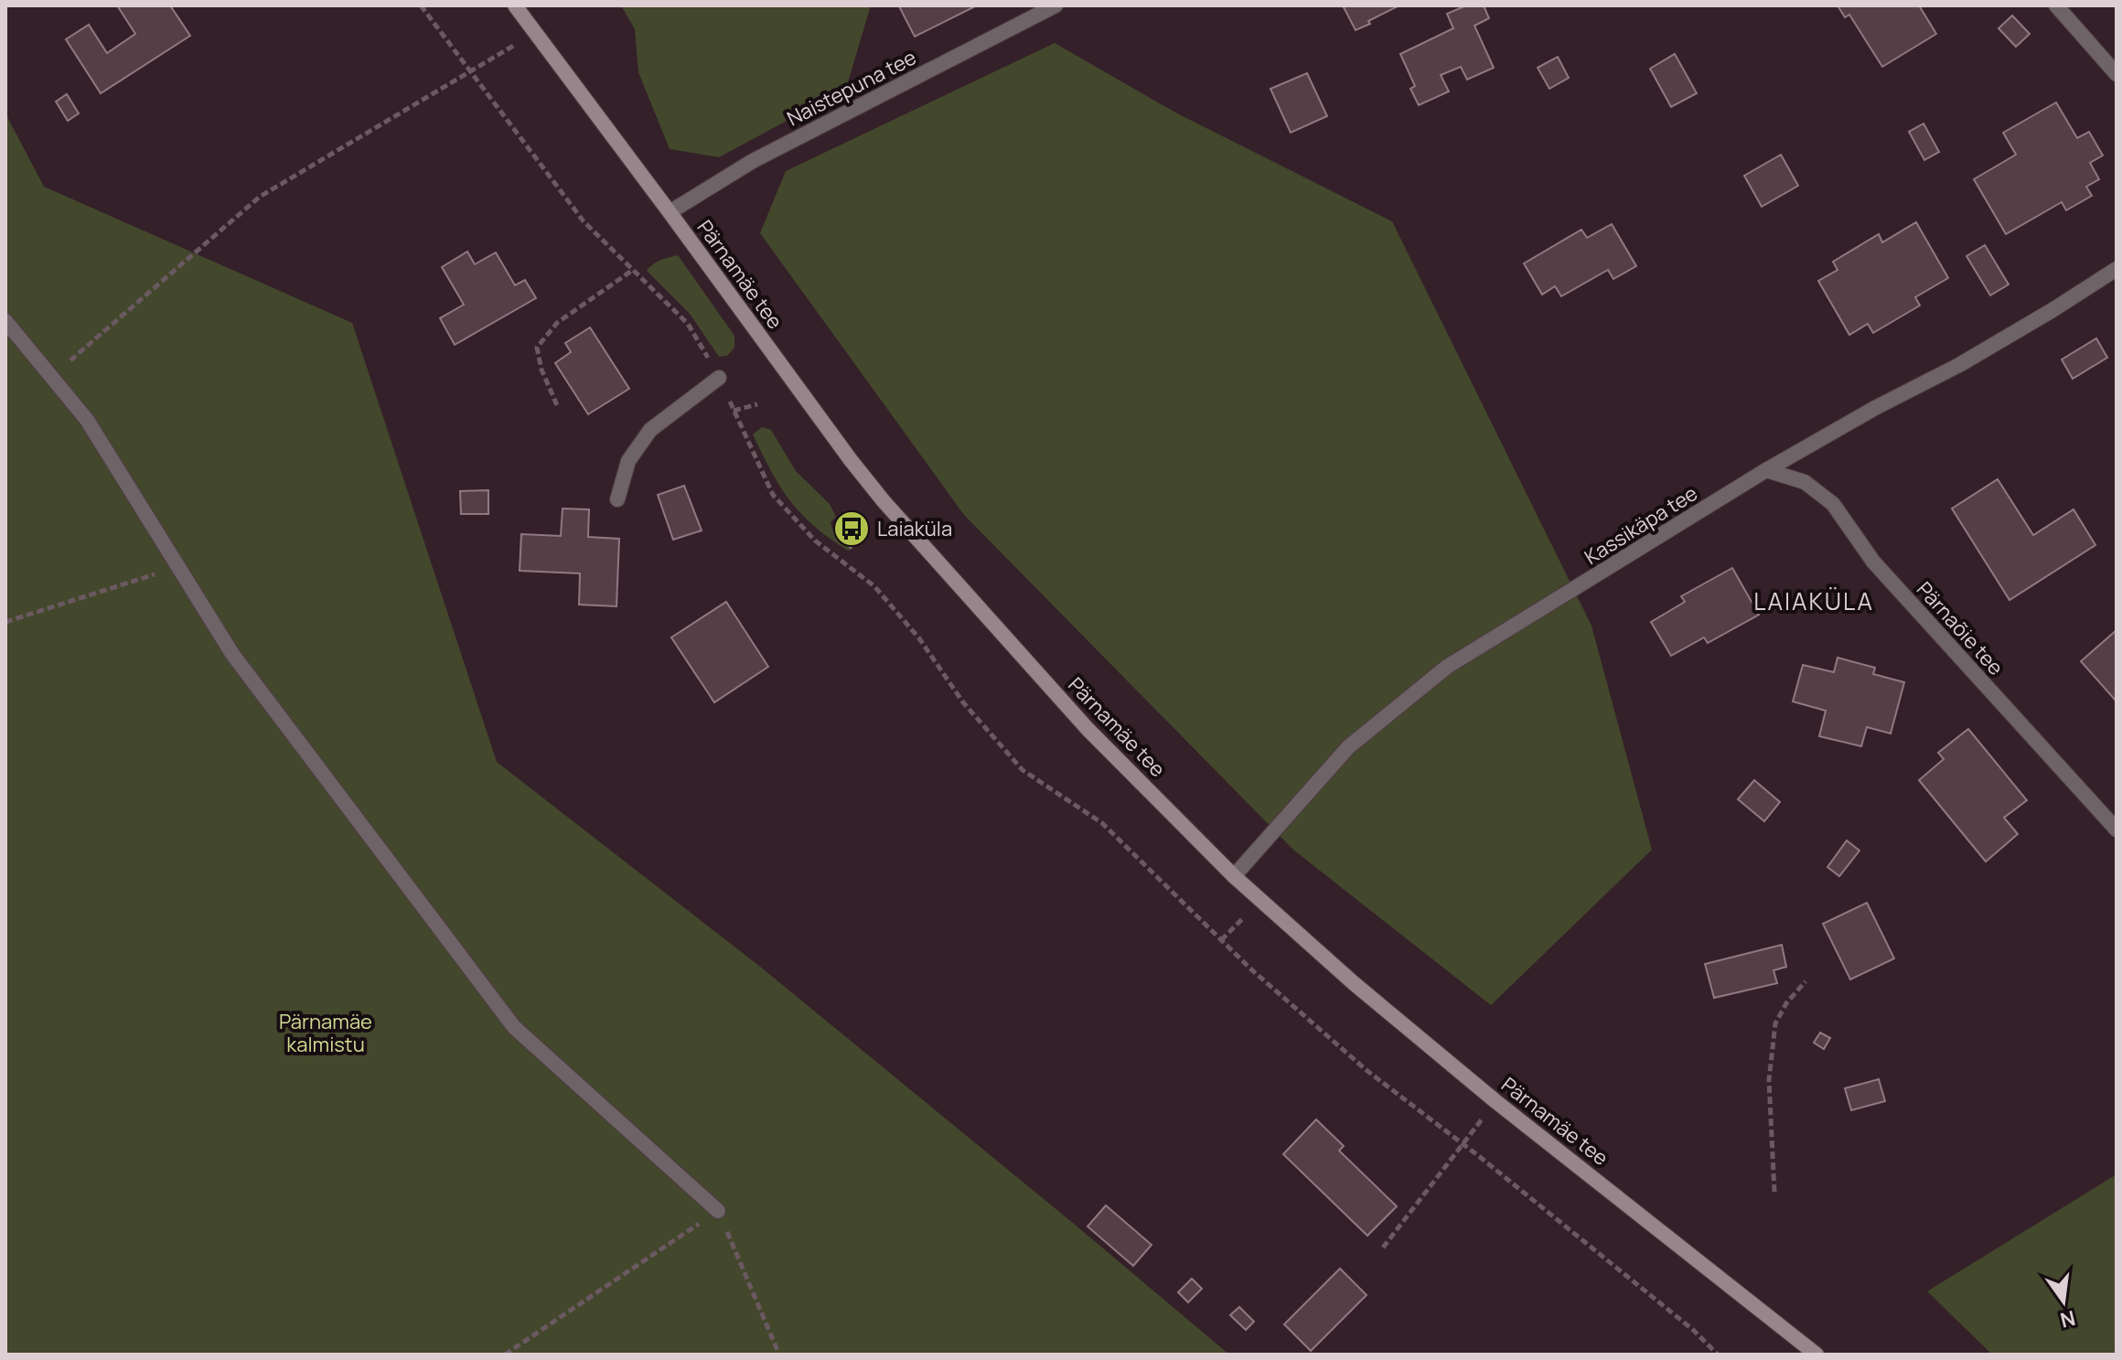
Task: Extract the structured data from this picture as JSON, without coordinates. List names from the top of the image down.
{
  "streets": {
    "main road": ["Pärnamäe tee"],
    "street": ["Naistepuna tee", "Kassikäpa tee", "Pärnaõie tee"]
  },
  "crossings": [
    ["Naistepuna tee", "Pärnamäe tee"],
    ["Pärnamäe tee", "Kassikäpa tee"],
    ["Kassikäpa tee", "Pärnaõie tee"]
  ],
  "districts": ["LAIAKÜLA"],
  "parks": ["Pärnamäe kalmistu"],
  "places": {
    "bus stop": ["Laiaküla"]
  },
  "north": "bottom"
}
